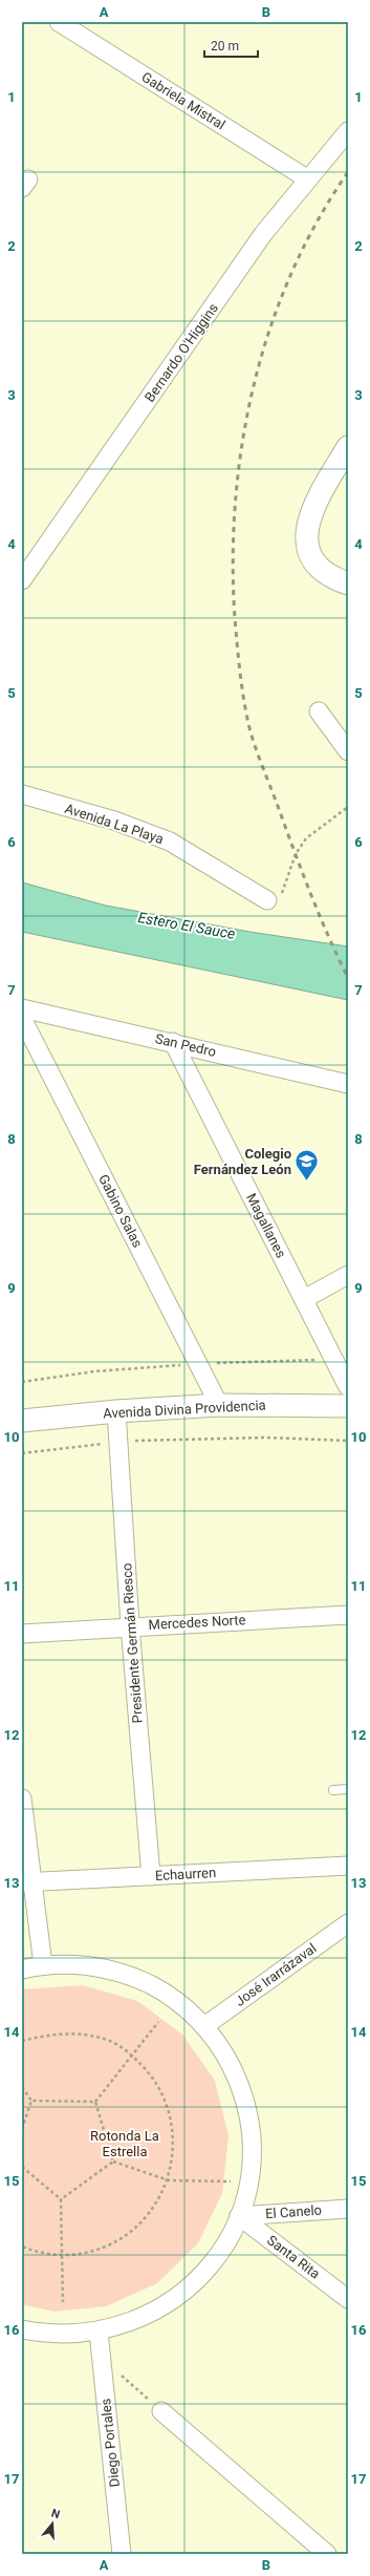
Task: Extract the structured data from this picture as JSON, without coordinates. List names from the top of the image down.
{
  "streets": {
    "street": [
      "Gabriela Mistral",
      "Bernardo O'Higgins",
      "Avenida La Playa",
      "San Pedro",
      "Gabino Salas",
      "Magallanes",
      "Avenida Divina Providencia",
      "Mercedes Norte",
      "Presidente Germán Riesco",
      "Echaurren",
      "José Irarrázaval",
      "El Canelo",
      "Santa Rita",
      "Diego Portales"
    ]
  },
  "crossings": [
    ["Gabriela Mistral", "Bernardo O'Higgins"],
    ["San Pedro", "Magallanes"],
    ["Gabino Salas", "Avenida Divina Providencia"],
    ["Avenida Divina Providencia", "Presidente Germán Riesco"],
    ["Mercedes Norte", "Presidente Germán Riesco"],
    ["Presidente Germán Riesco", "Echaurren"],
    ["El Canelo", "Santa Rita"]
  ],
  "water": ["Estero El Sauce"],
  "parks": ["Rotonda La Estrella"],
  "places": {
    "school or university": ["Colegio Fernández León"]
  },
  "scale_bar": "20 m",
  "north": "top",
  "grid": {
    "columns": ["A", "B"],
    "rows": [
      "1",
      "2",
      "3",
      "4",
      "5",
      "6",
      "7",
      "8",
      "9",
      "10",
      "11",
      "12",
      "13",
      "14",
      "15",
      "16",
      "17"
    ]
  }
}
